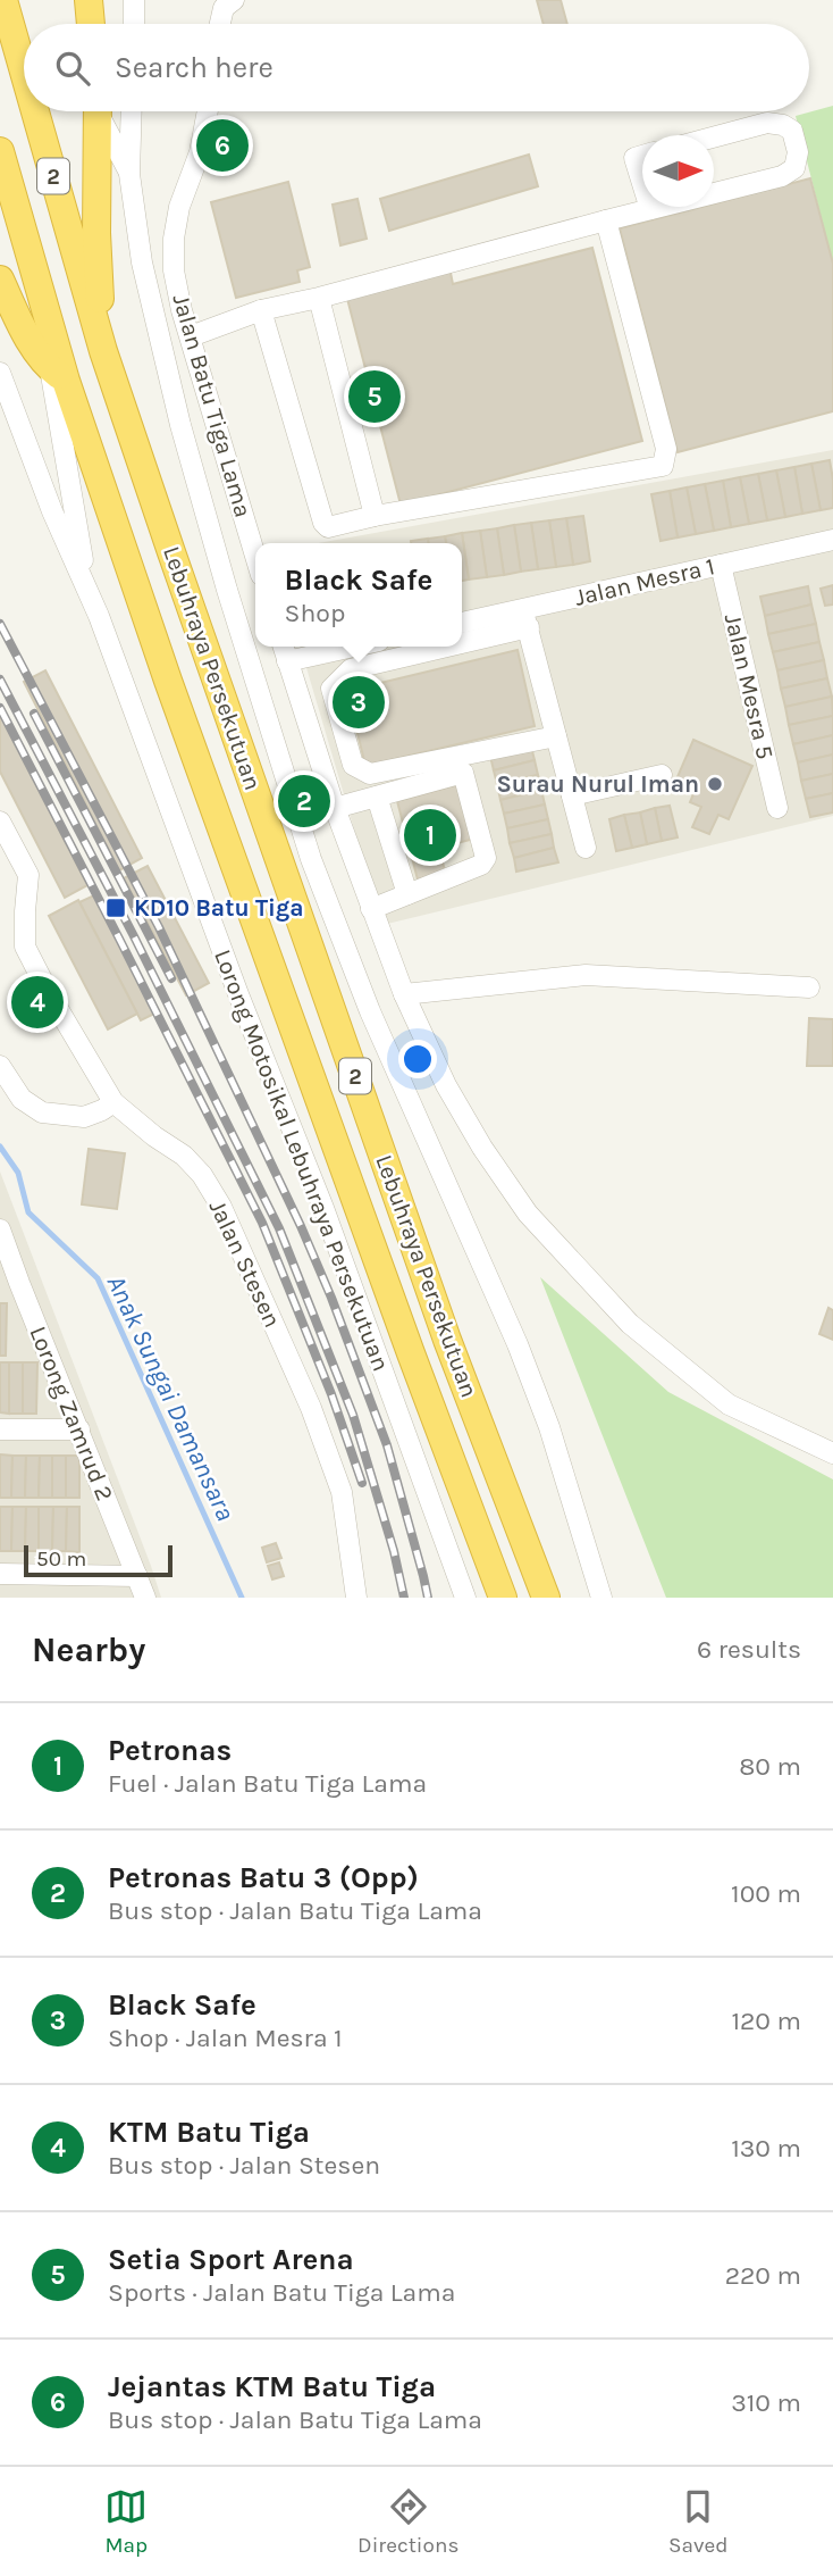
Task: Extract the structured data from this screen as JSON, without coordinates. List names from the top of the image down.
{
  "streets": {
    "highway": ["2", "Lebuhraya Persekutuan"],
    "street": [
      "Jalan Batu Tiga Lama",
      "Jalan Mesra 1",
      "Jalan Mesra 5",
      "Lorong Motosikal Lebuhraya Persekutuan",
      "Jalan Stesen",
      "Lorong Zamrud 2"
    ]
  },
  "crossings": [
    ["Jalan Mesra 1", "Jalan Mesra 5"],
    ["Lebuhraya Persekutuan", "Lorong Motosikal Lebuhraya Persekutuan"]
  ],
  "water": ["Anak Sungai Damansara"],
  "places": {
    "other": ["Surau Nurul Iman"],
    "transit": ["KD10 Batu Tiga"]
  },
  "scale_bar": "50 m",
  "north": "right",
  "page": {
    "search": "Search here",
    "pins": [
      "6",
      "5",
      "3",
      "2",
      "1",
      "4"
    ],
    "popup": ["Black Safe", "Shop"],
    "scale": "50 m",
    "heading": ["Nearby", "6 results"],
    "list": [
      {
        "mark": "1",
        "name": "Petronas",
        "note": "Fuel · Jalan Batu Tiga Lama",
        "value": "80 m"
      },
      {
        "mark": "2",
        "name": "Petronas Batu 3 (Opp)",
        "note": "Bus stop · Jalan Batu Tiga Lama",
        "value": "100 m"
      },
      {
        "mark": "3",
        "name": "Black Safe",
        "note": "Shop · Jalan Mesra 1",
        "value": "120 m"
      },
      {
        "mark": "4",
        "name": "KTM Batu Tiga",
        "note": "Bus stop · Jalan Stesen",
        "value": "130 m"
      },
      {
        "mark": "5",
        "name": "Setia Sport Arena",
        "note": "Sports · Jalan Batu Tiga Lama",
        "value": "220 m"
      },
      {
        "mark": "6",
        "name": "Jejantas KTM Batu Tiga",
        "note": "Bus stop · Jalan Batu Tiga Lama",
        "value": "310 m"
      }
    ],
    "nav": ["Map", "Directions", "Saved"]
  }
}
